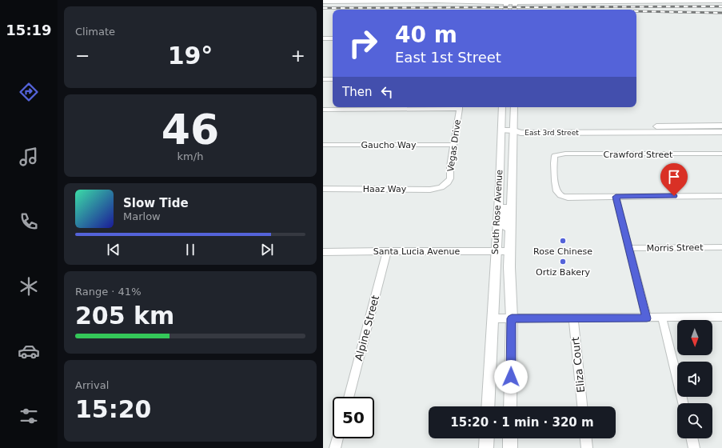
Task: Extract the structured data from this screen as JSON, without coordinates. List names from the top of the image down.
{
  "streets": {
    "main road": ["South Rose Avenue"],
    "street": [
      "East 3rd Street",
      "Gaucho Way",
      "Vegas Drive",
      "Crawford Street",
      "Haaz Way",
      "Morris Street",
      "Santa Lucia Avenue",
      "Alpine Street",
      "Eliza Court"
    ]
  },
  "crossings": [
    ["East 3rd Street", "South Rose Avenue"],
    ["Gaucho Way", "Vegas Drive"],
    ["Vegas Drive", "Haaz Way"],
    ["South Rose Avenue", "Santa Lucia Avenue"],
    ["Santa Lucia Avenue", "Alpine Street"]
  ],
  "places": ["Rose Chinese", "Ortiz Bakery"],
  "north": "bottom",
  "page": {
    "tabs": "15:19",
    "tile": [
      "Climate",
      ["46", "km/h"],
      ["Range · 41%", "205 km"],
      ["Arrival", "15:20"]
    ],
    "turn": ["40 m", "East 1st Street"],
    "heat": ["−", "19°", "+"],
    "then": "Then",
    "song": ["Slow Tide", "Marlow"],
    "limit": "50",
    "trip": "15:20 · 1 min · 320 m"
  }
}
